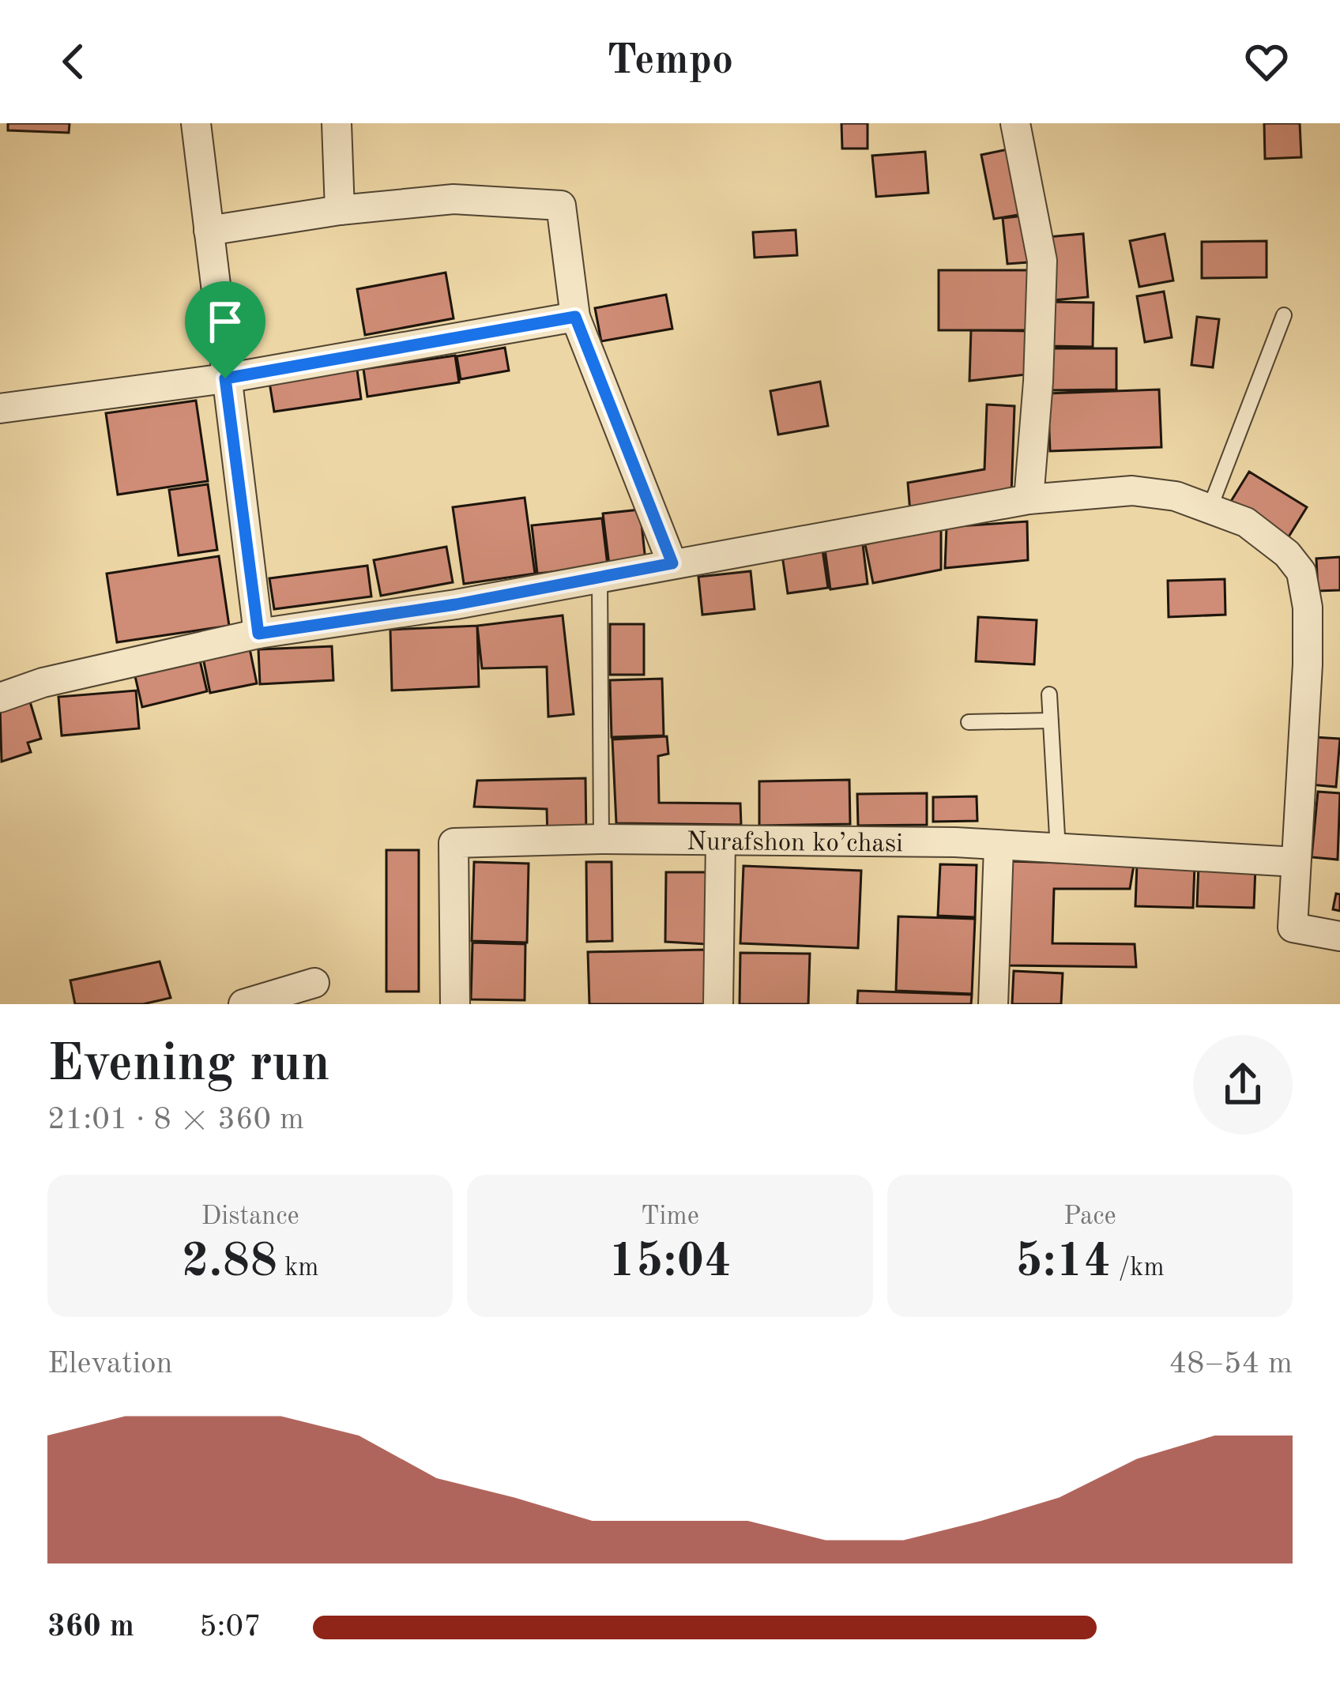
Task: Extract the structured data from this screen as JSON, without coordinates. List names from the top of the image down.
{
  "streets": {
    "street": ["Nurafshon ko’chasi"]
  },
  "page": {
    "header": "Tempo",
    "heading": ["Evening run", "21:01 · 8 × 360 m"],
    "stats": [
      ["Distance", "2.88 km"],
      ["Time", "15:04"],
      ["Pace", "5:14 /km"]
    ],
    "chart": ["Elevation", "48–54 m"],
    "list": [
      {
        "name": "360 m",
        "note": "5:07"
      }
    ]
  }
}
